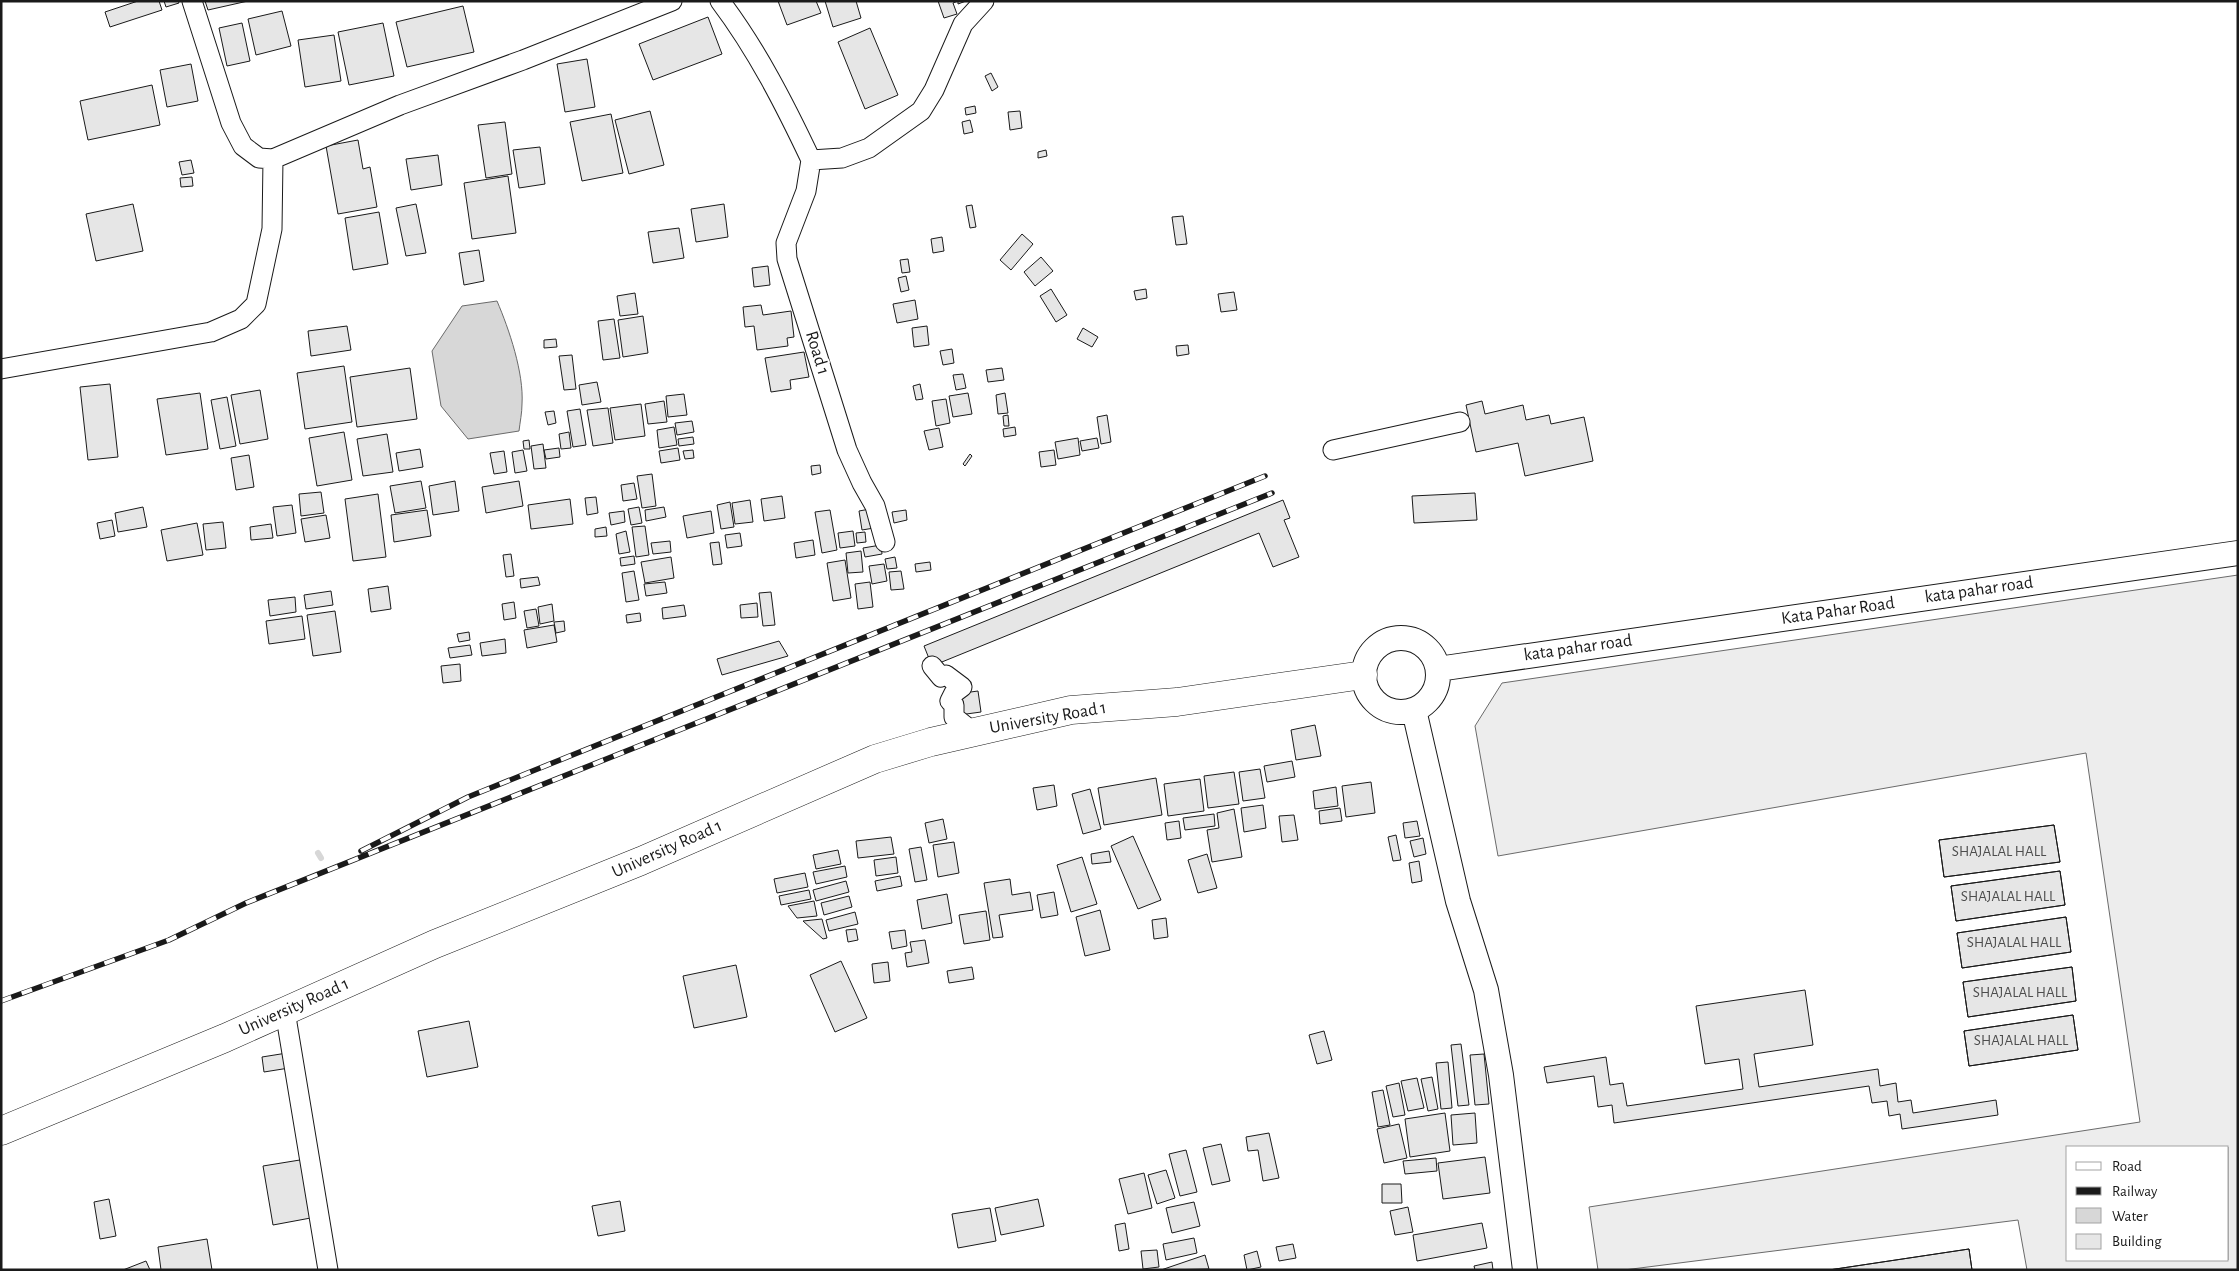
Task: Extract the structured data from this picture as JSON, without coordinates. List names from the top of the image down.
{
  "streets": {
    "main road": ["University Road 1"],
    "street": ["Road 1", "kata pahar road", "Kata Pahar Road"]
  },
  "crossings": [
    ["kata pahar road", "Kata Pahar Road"],
    ["Kata Pahar Road", "University Road 1"]
  ],
  "house_numbers": [
    "SHAJALAL HALL",
    "SHAJALAL HALL",
    "SHAJALAL HALL",
    "SHAJALAL HALL",
    "SHAJALAL HALL"
  ],
  "legend": [
    "Road",
    "Railway",
    "Water",
    "Building"
  ]
}
